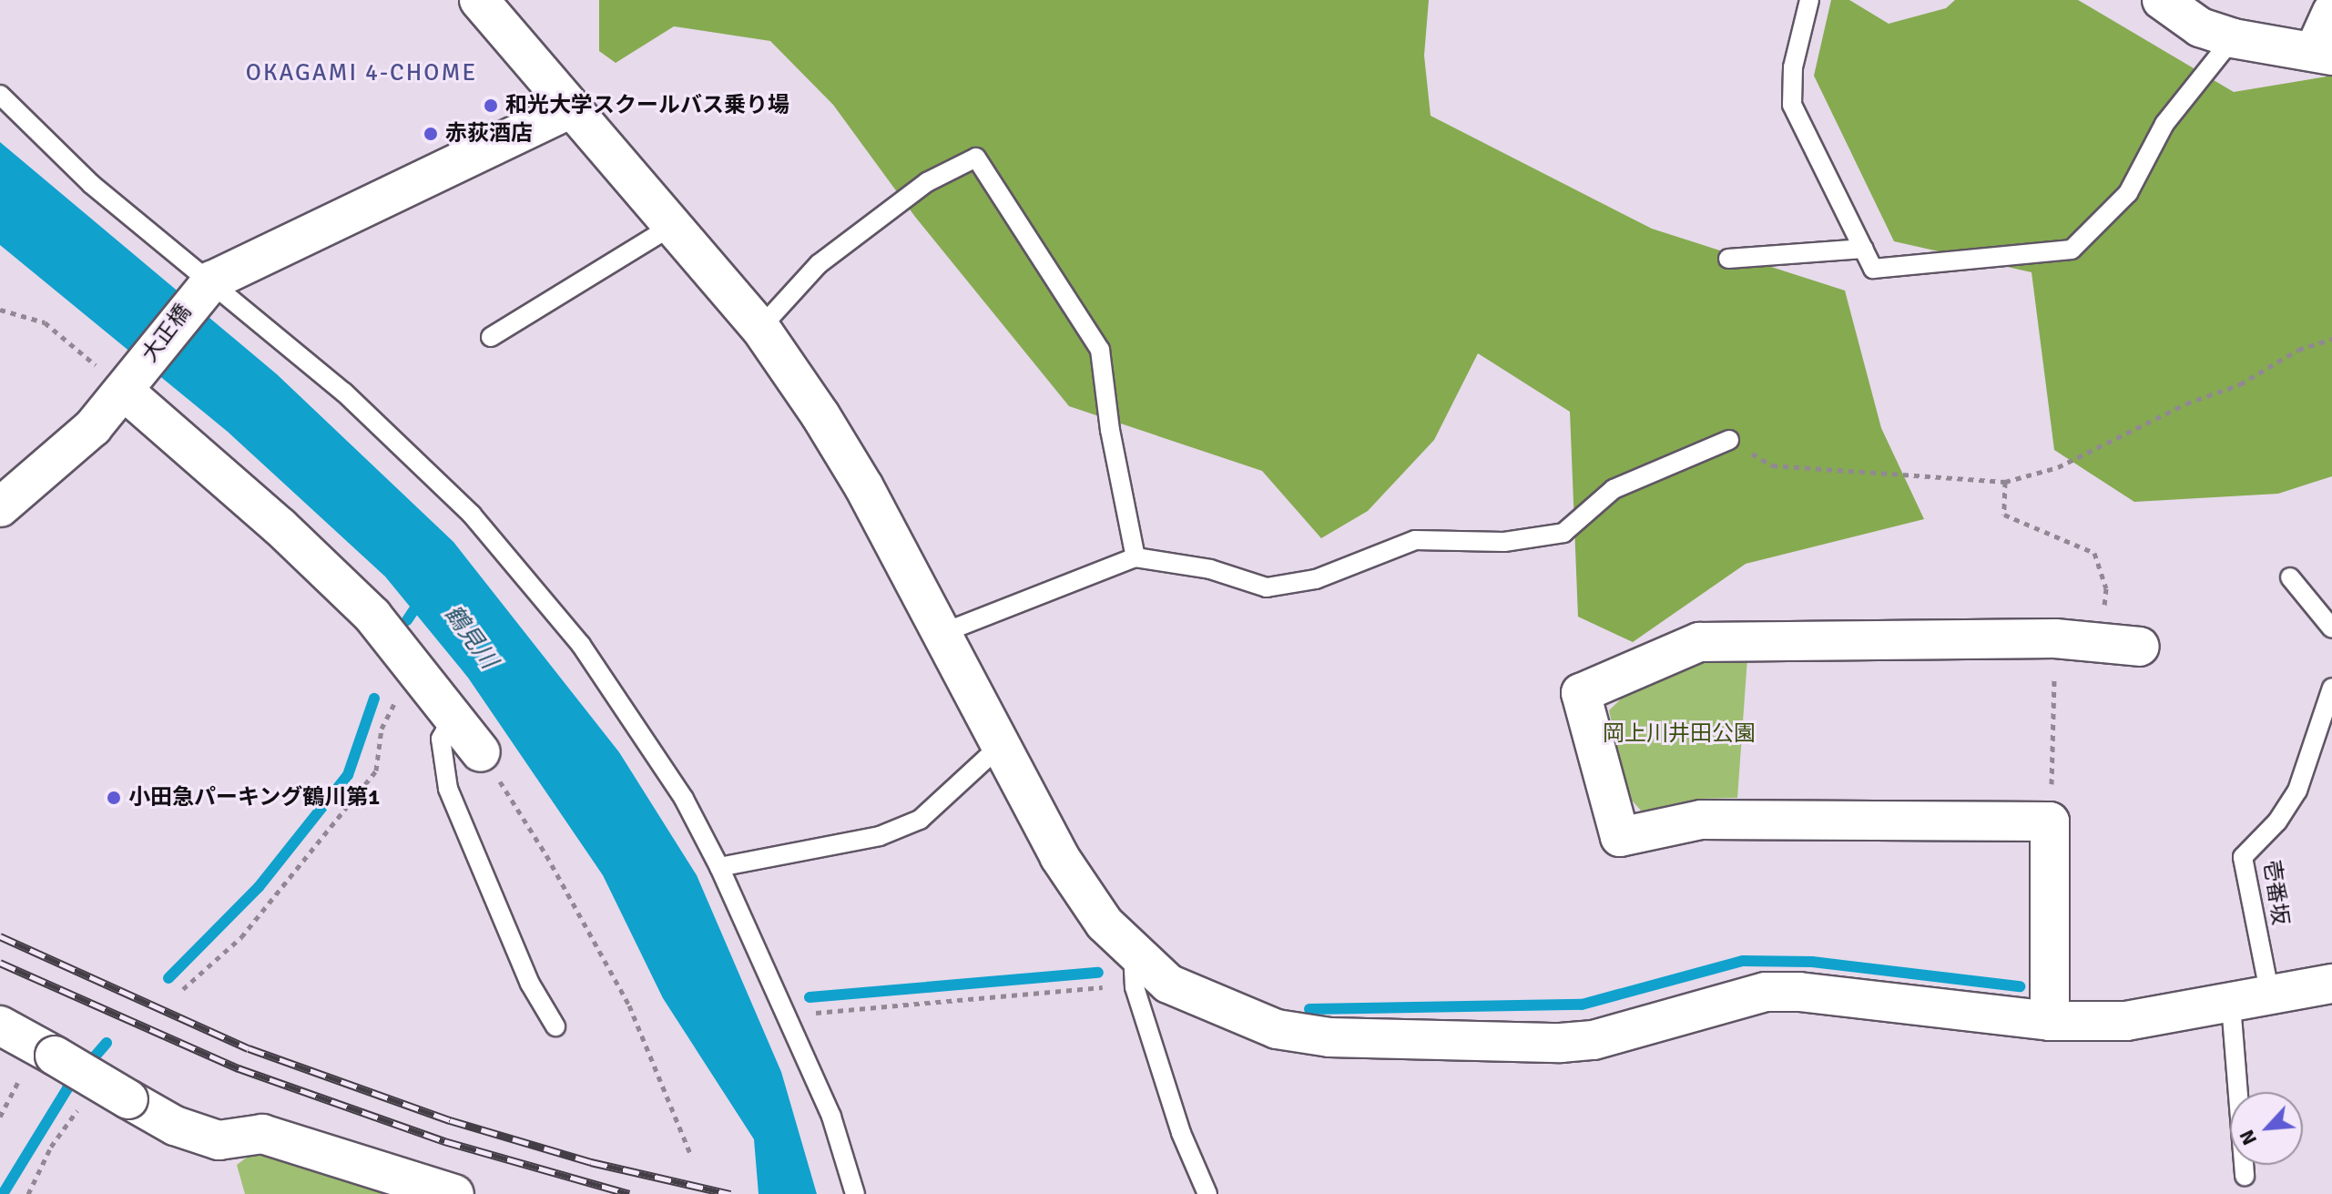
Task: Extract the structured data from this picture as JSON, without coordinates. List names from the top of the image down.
{
  "streets": {
    "street": ["大正橋"],
    "lane": ["壱番坂"]
  },
  "districts": ["OKAGAMI 4-CHOME"],
  "water": ["鶴見川"],
  "parks": ["岡上川井田公園"],
  "places": ["和光大学スクールバス乗り場", "赤荻酒店", "小田急パーキング鶴川第1"],
  "north": "bottom left"
}
